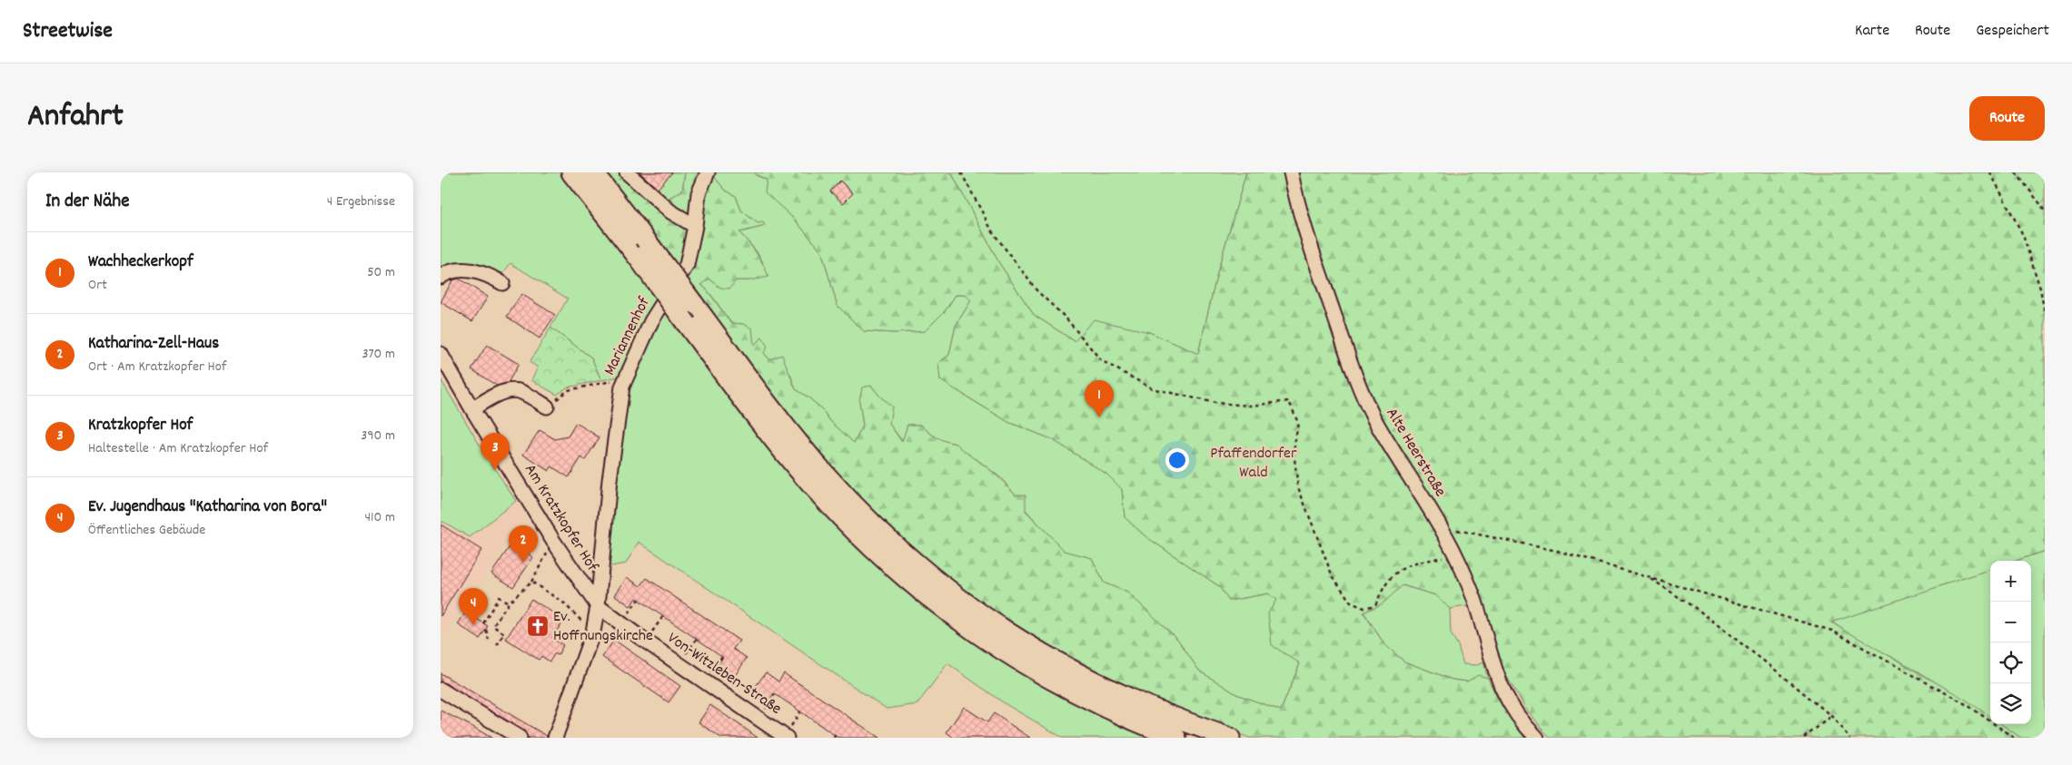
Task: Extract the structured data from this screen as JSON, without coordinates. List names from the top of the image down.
{
  "streets": {
    "street": [
      "Mariannenhof",
      "Alte Heerstraße",
      "Am Kratzkopfer Hof",
      "Von-Witzleben-Straße"
    ]
  },
  "crossings": [
    ["Mariannenhof", "Am Kratzkopfer Hof"],
    ["Mariannenhof", "Von-Witzleben-Straße"],
    ["Am Kratzkopfer Hof", "Von-Witzleben-Straße"]
  ],
  "parks": ["Pfaffendorfer Wald"],
  "places": {
    "church": ["Ev. Hoffnungskirche"]
  },
  "page": {
    "header": "Streetwise",
    "nav": ["Karte", "Route", "Gespeichert"],
    "title": "Anfahrt",
    "buttons": "Route",
    "heading": ["In der Nähe", "4 Ergebnisse"],
    "list": [
      {
        "mark": "1",
        "name": "Wachheckerkopf",
        "note": "Ort",
        "value": "50 m"
      },
      {
        "mark": "2",
        "name": "Katharina-Zell-Haus",
        "note": "Ort · Am Kratzkopfer Hof",
        "value": "370 m"
      },
      {
        "mark": "3",
        "name": "Kratzkopfer Hof",
        "note": "Haltestelle · Am Kratzkopfer Hof",
        "value": "390 m"
      },
      {
        "mark": "4",
        "name": "Ev. Jugendhaus \"Katharina von Bora\"",
        "note": "Öffentliches Gebäude",
        "value": "410 m"
      }
    ],
    "pins": [
      "1",
      "3",
      "2",
      "4"
    ],
    "map_buttons": ["+", "−"]
  }
}
